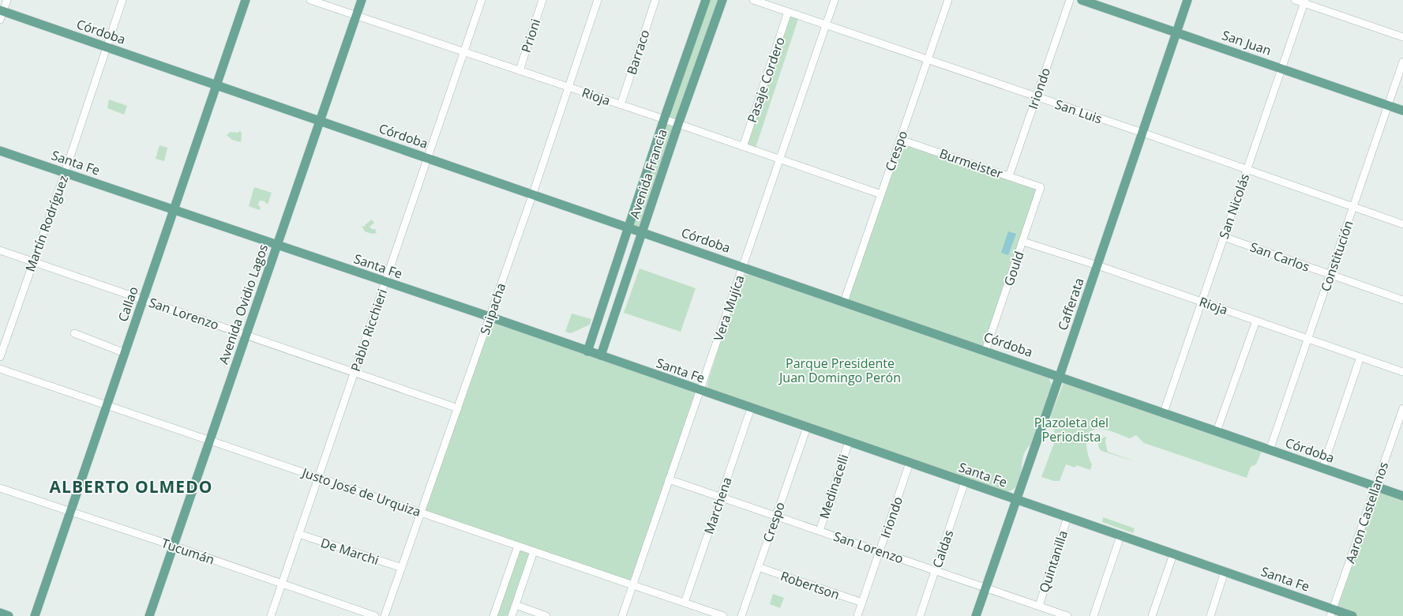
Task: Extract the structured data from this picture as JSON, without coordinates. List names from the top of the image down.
{
  "streets": {
    "main road": [
      "Córdoba",
      "San Juan",
      "Santa Fe",
      "Avenida Francia",
      "Callao",
      "Avenida Ovidio Lagos",
      "Cafferata"
    ],
    "street": [
      "Prioni",
      "Barraco",
      "Pasaje Cordero",
      "Iriondo",
      "Rioja",
      "San Luis",
      "Crespo",
      "Burmeister",
      "San Nicolás",
      "Martín Rodríguez",
      "Constitución",
      "San Carlos",
      "Gould",
      "Vera Mujíca",
      "Suipacha",
      "San Lorenzo",
      "Pablo Ricchieri",
      "Medinacelli",
      "Justo José de Urquiza",
      "Marchena",
      "Aaron Castellanos",
      "Caldas",
      "Tucumán",
      "De Marchi",
      "Quintanilla",
      "Robertson"
    ]
  },
  "crossings": [
    ["Córdoba", "Crespo"],
    ["Córdoba", "Avenida Francia"],
    ["Córdoba", "San Nicolás"],
    ["Córdoba", "Martín Rodríguez"],
    ["Córdoba", "Constitución"],
    ["Córdoba", "Gould"],
    ["Córdoba", "Callao"],
    ["Córdoba", "Avenida Ovidio Lagos"],
    ["Córdoba", "Cafferata"],
    ["Córdoba", "Vera Mujíca"],
    ["Córdoba", "Suipacha"],
    ["Córdoba", "Pablo Ricchieri"],
    ["Córdoba", "Aaron Castellanos"],
    ["Prioni", "Rioja"],
    ["San Juan", "San Nicolás"],
    ["San Juan", "Constitución"],
    ["San Juan", "Cafferata"],
    ["Barraco", "Rioja"],
    ["Pasaje Cordero", "Rioja"],
    ["Pasaje Cordero", "San Luis"],
    ["Iriondo", "San Luis"],
    ["Iriondo", "Santa Fe"],
    ["Iriondo", "Burmeister"],
    ["Iriondo", "San Lorenzo"],
    ["Iriondo", "Robertson"],
    ["Rioja", "Crespo"],
    ["Rioja", "Avenida Francia"],
    ["Rioja", "San Nicolás"],
    ["Rioja", "Constitución"],
    ["Rioja", "Gould"],
    ["Rioja", "Avenida Ovidio Lagos"],
    ["Rioja", "Cafferata"],
    ["Rioja", "Vera Mujíca"],
    ["Rioja", "Suipacha"],
    ["Rioja", "Pablo Ricchieri"],
    ["San Luis", "Crespo"],
    ["San Luis", "San Nicolás"],
    ["San Luis", "Constitución"],
    ["San Luis", "Cafferata"],
    ["San Luis", "Vera Mujíca"],
    ["Crespo", "Santa Fe"],
    ["Crespo", "Burmeister"],
    ["Crespo", "San Lorenzo"],
    ["Crespo", "Robertson"],
    ["Santa Fe", "Avenida Francia"],
    ["Santa Fe", "Martín Rodríguez"],
    ["Santa Fe", "Callao"],
    ["Santa Fe", "Avenida Ovidio Lagos"],
    ["Santa Fe", "Cafferata"],
    ["Santa Fe", "Vera Mujíca"],
    ["Santa Fe", "Suipacha"],
    ["Santa Fe", "Pablo Ricchieri"],
    ["Santa Fe", "Medinacelli"],
    ["Santa Fe", "Marchena"],
    ["Santa Fe", "Aaron Castellanos"],
    ["Santa Fe", "Caldas"],
    ["Santa Fe", "Quintanilla"],
    ["Burmeister", "Gould"],
    ["San Nicolás", "San Carlos"],
    ["Martín Rodríguez", "San Lorenzo"],
    ["Constitución", "San Carlos"],
    ["Callao", "San Lorenzo"],
    ["Callao", "Justo José de Urquiza"],
    ["Callao", "Tucumán"],
    ["Avenida Ovidio Lagos", "San Lorenzo"],
    ["Avenida Ovidio Lagos", "Justo José de Urquiza"],
    ["Avenida Ovidio Lagos", "Tucumán"],
    ["Cafferata", "San Lorenzo"],
    ["Vera Mujíca", "San Lorenzo"],
    ["Vera Mujíca", "Justo José de Urquiza"],
    ["Suipacha", "San Lorenzo"],
    ["Suipacha", "Justo José de Urquiza"],
    ["Suipacha", "De Marchi"],
    ["San Lorenzo", "Pablo Ricchieri"],
    ["San Lorenzo", "Medinacelli"],
    ["San Lorenzo", "Marchena"],
    ["San Lorenzo", "Caldas"],
    ["San Lorenzo", "Quintanilla"],
    ["Pablo Ricchieri", "Justo José de Urquiza"],
    ["Pablo Ricchieri", "Tucumán"],
    ["Pablo Ricchieri", "De Marchi"],
    ["Justo José de Urquiza", "Marchena"]
  ],
  "districts": ["ALBERTO OLMEDO"],
  "parks": ["Parque Presidente Juan Domingo Perón", "Plazoleta del Periodista"]
}
